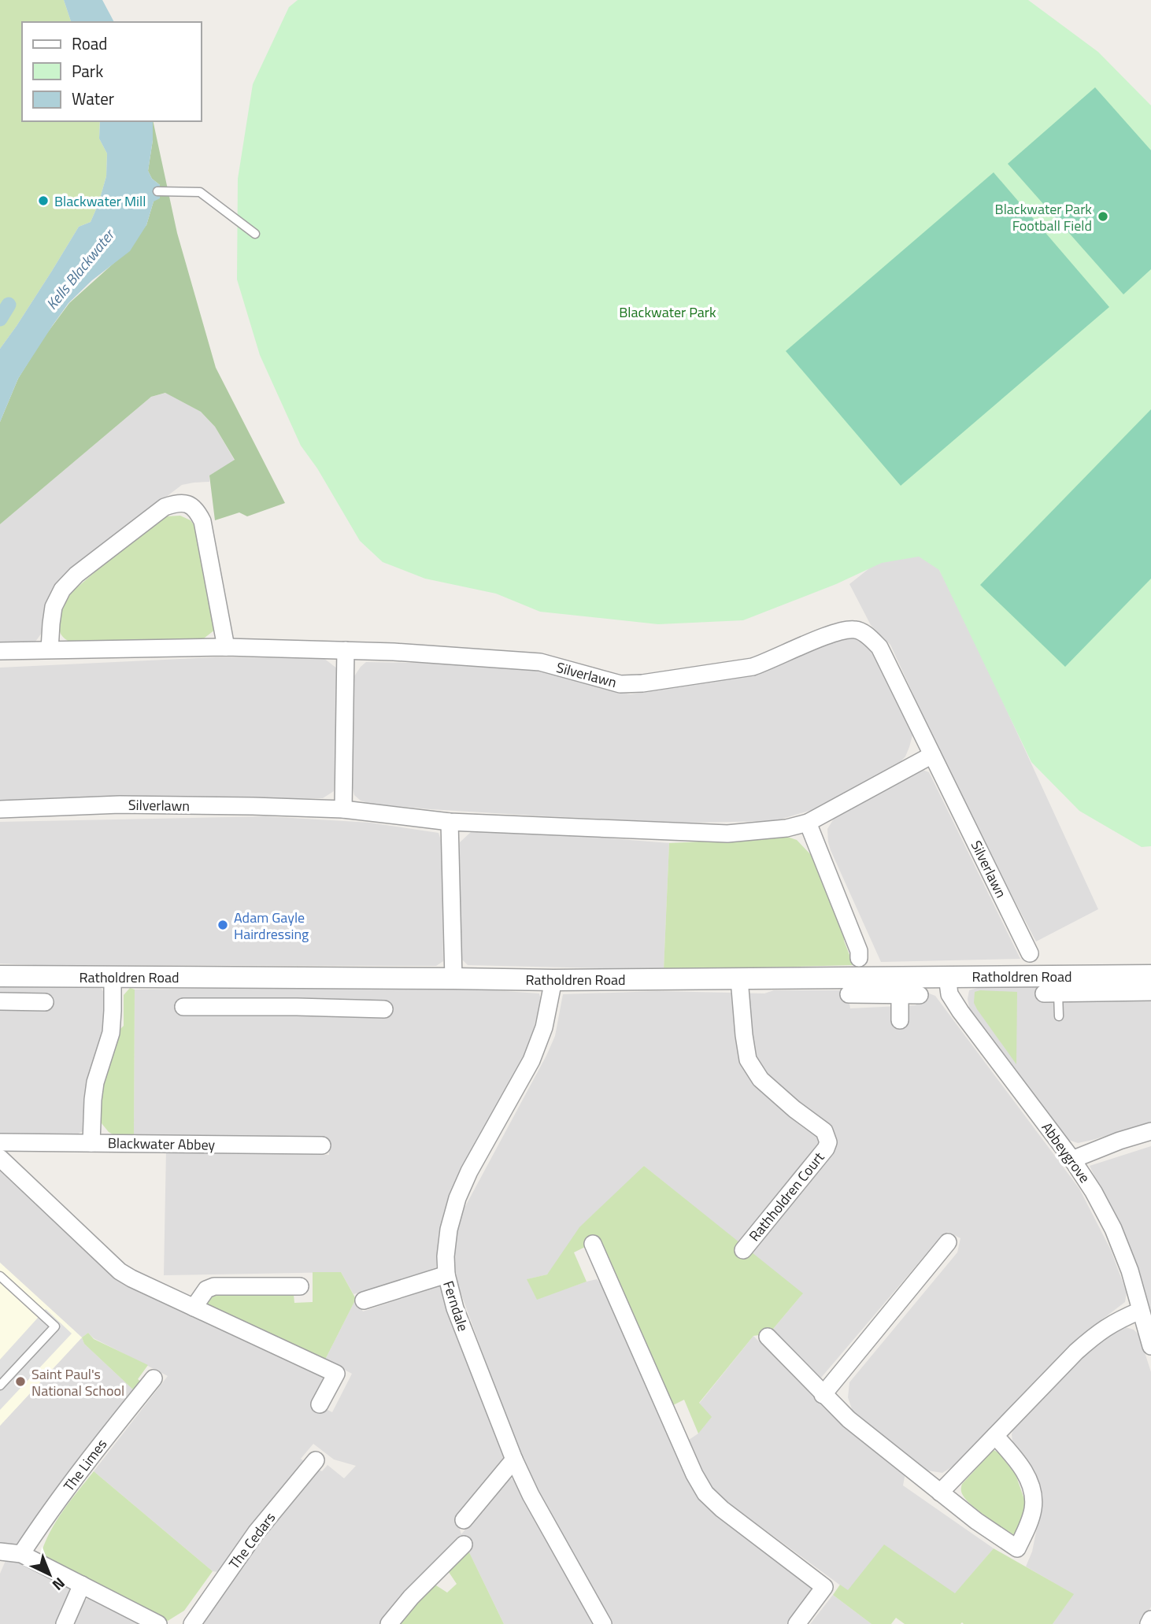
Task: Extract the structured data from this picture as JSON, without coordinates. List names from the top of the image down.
{
  "streets": {
    "street": [
      "Silverlawn",
      "Ratholdren Road",
      "Blackwater Abbey",
      "Abbeygrove",
      "Rathholdren Court",
      "Ferndale",
      "The Limes",
      "The Cedars"
    ]
  },
  "crossings": [
    ["Ratholdren Road", "Abbeygrove"],
    ["Ratholdren Road", "Rathholdren Court"],
    ["Ratholdren Road", "Ferndale"]
  ],
  "water": ["Kells Blackwater"],
  "parks": ["Blackwater Park"],
  "places": [
    "Blackwater Mill",
    "Blackwater Park Football Field",
    "Adam Gayle Hairdressing",
    "Saint Paul's National School"
  ],
  "legend": ["Road", "Park", "Water"],
  "north": "bottom right"
}
